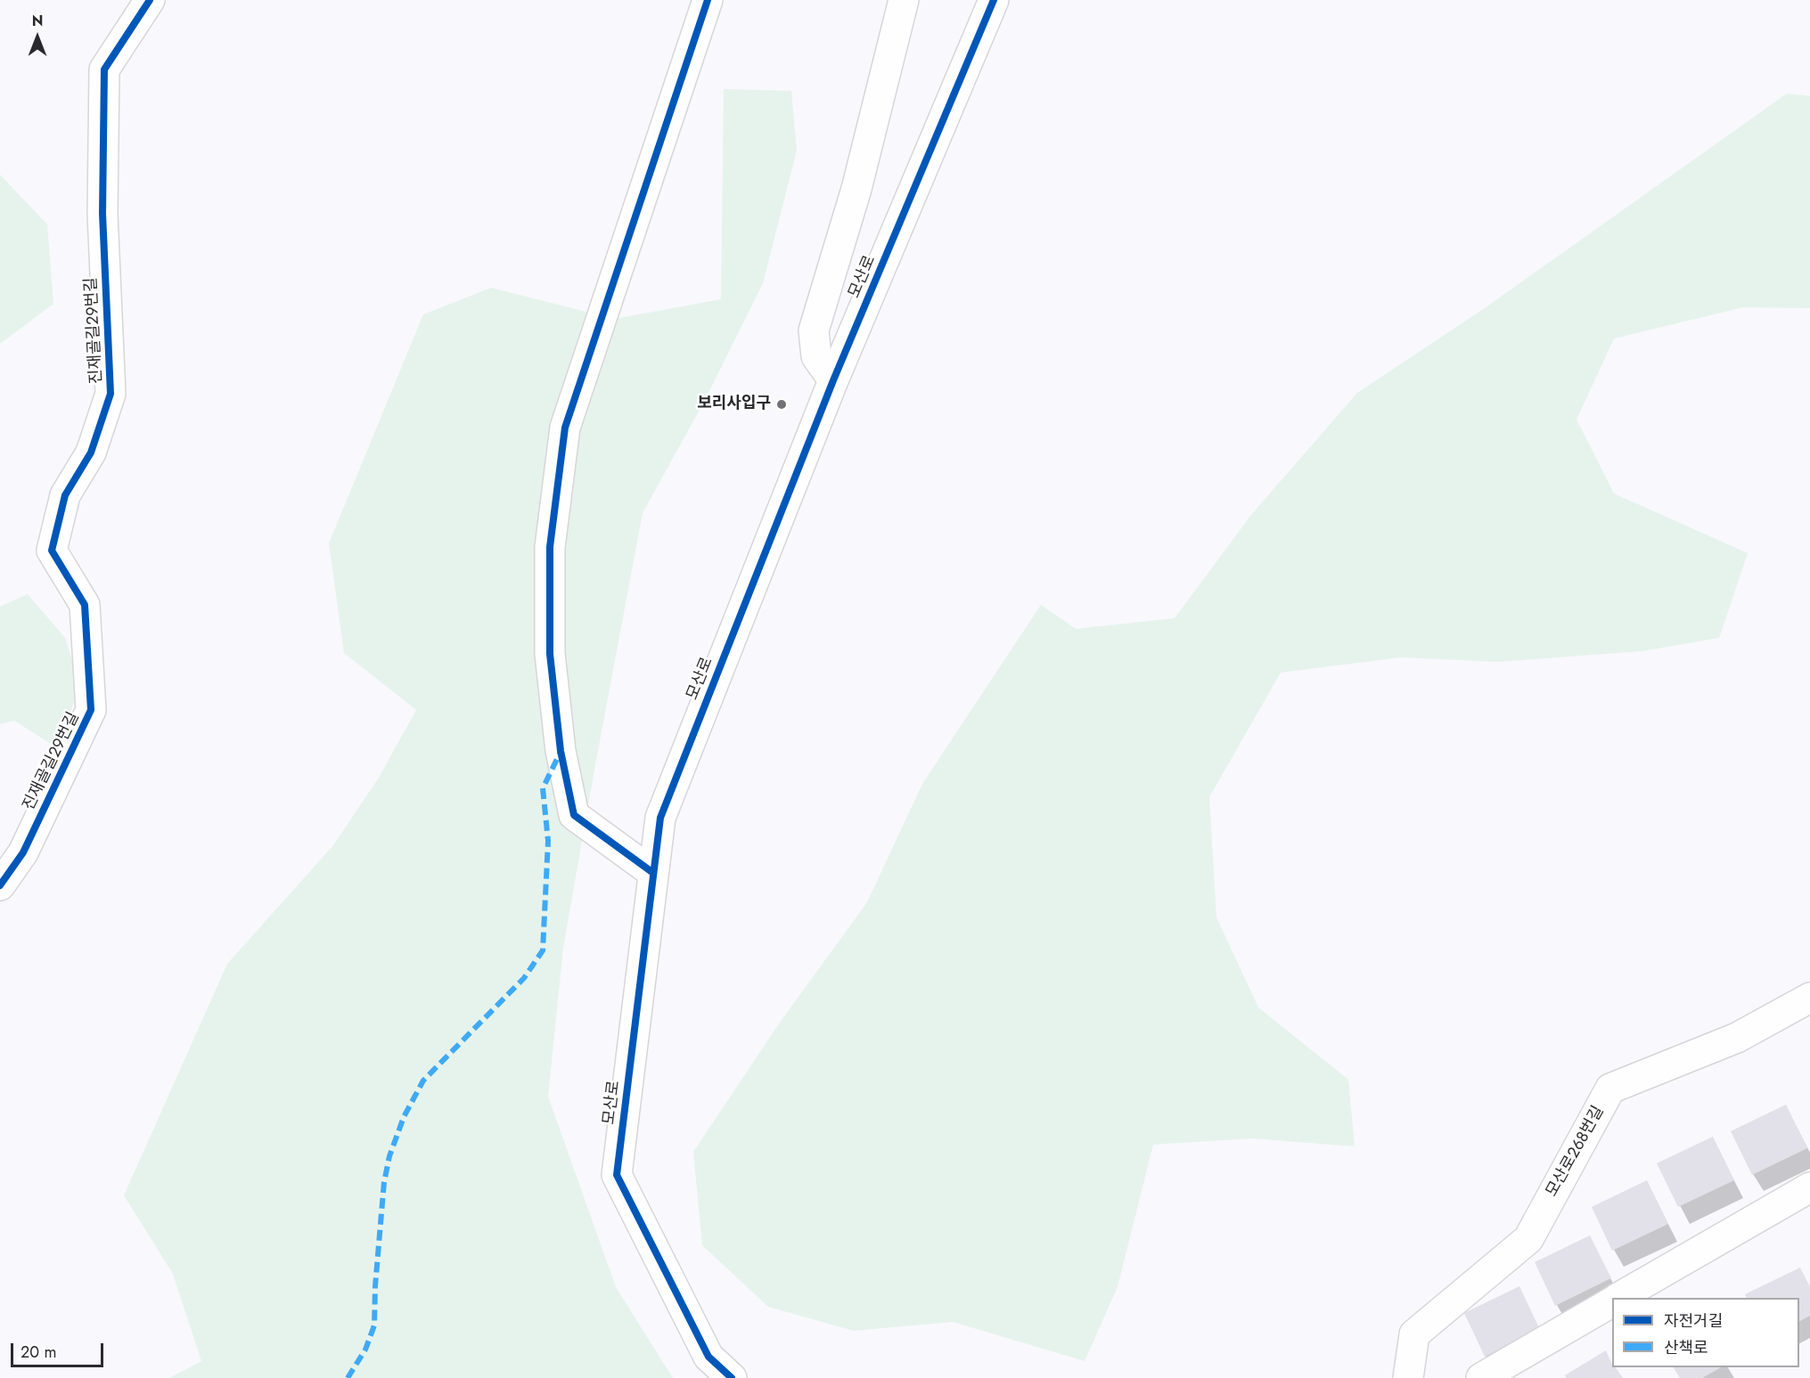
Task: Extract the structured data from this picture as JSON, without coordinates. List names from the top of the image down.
{
  "streets": {
    "street": ["모산로", "진재골길29번길", "모산로268번길"]
  },
  "places": ["보리사입구"],
  "legend": ["자전거길", "산책로"],
  "scale_bar": "20 m",
  "north": "top"
}
